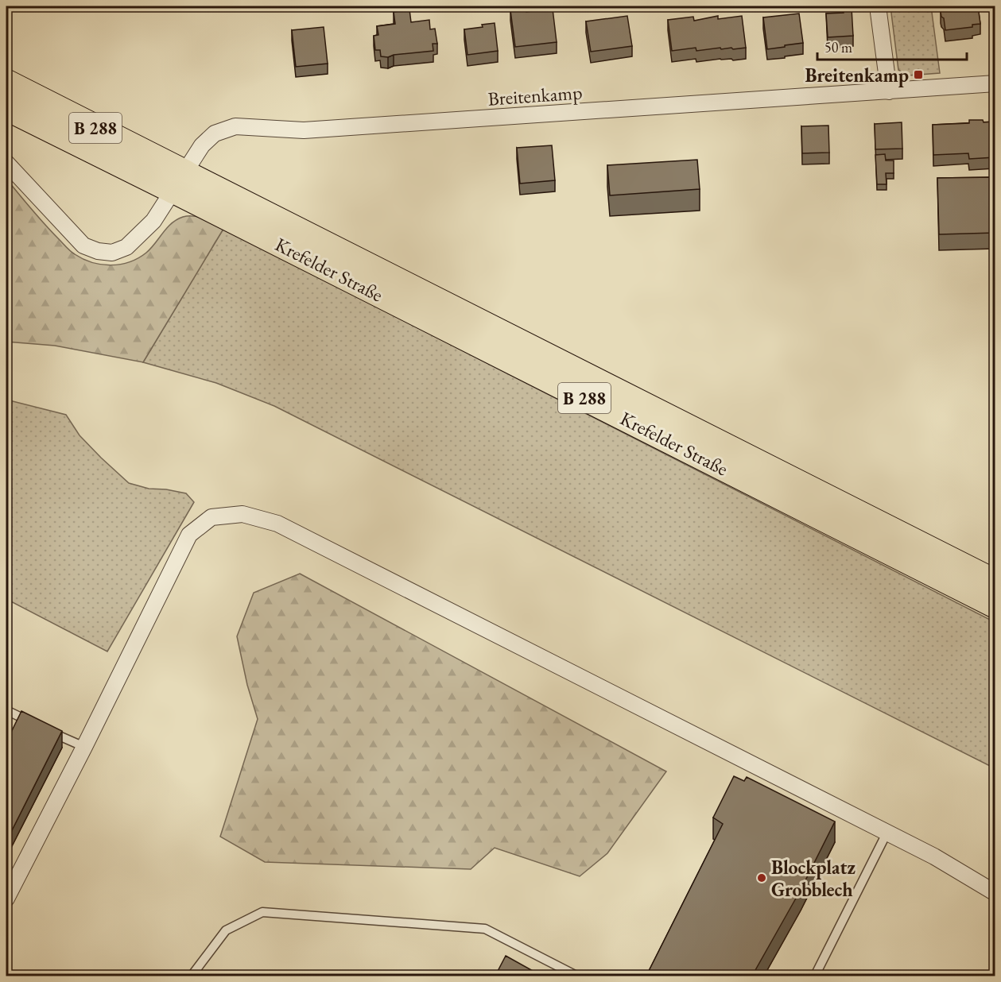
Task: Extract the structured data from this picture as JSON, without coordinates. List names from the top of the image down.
{
  "streets": {
    "highway": ["B 288", "Krefelder Straße"],
    "street": ["Breitenkamp"]
  },
  "crossings": [
    ["Breitenkamp", "Krefelder Straße"]
  ],
  "places": {
    "transit": ["Breitenkamp"],
    "other": ["Blockplatz Grobblech"]
  },
  "scale_bar": "50 m"
}
